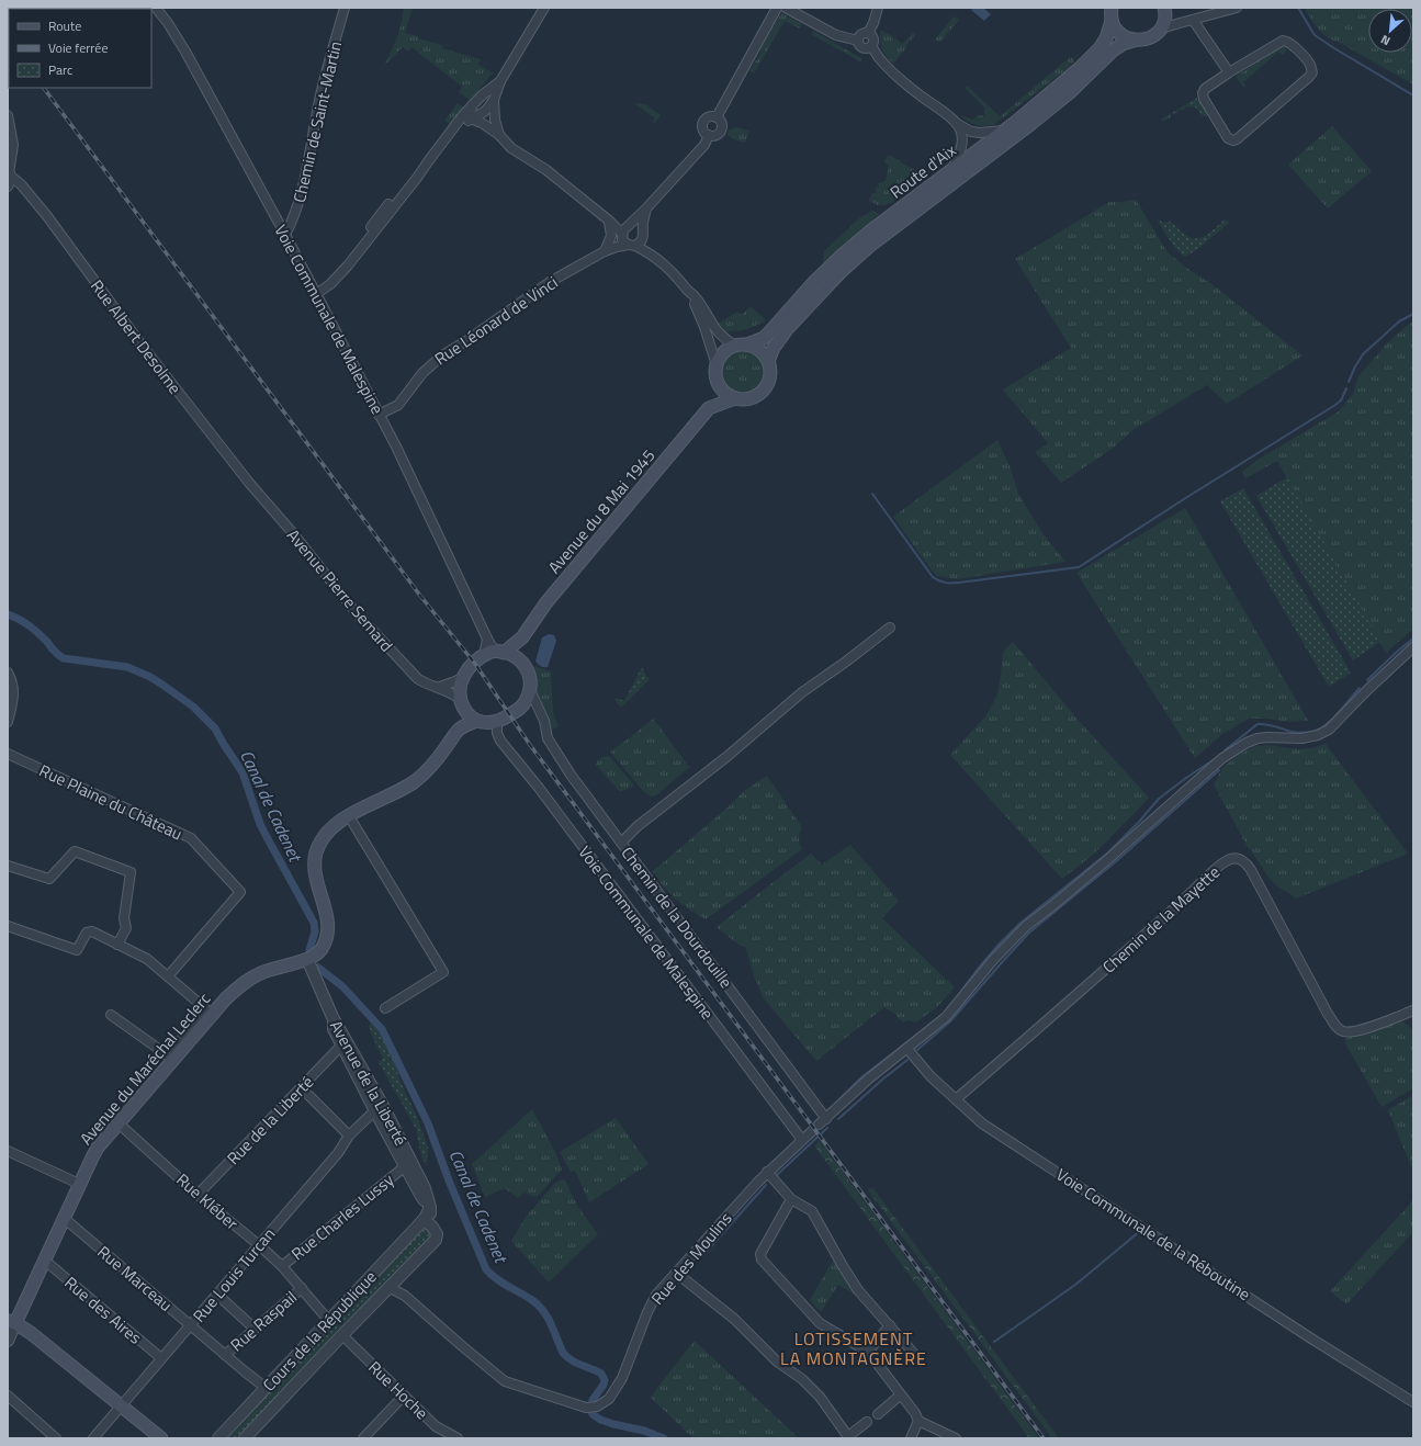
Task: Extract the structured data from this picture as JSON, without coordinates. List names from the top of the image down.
{
  "streets": {
    "main road": ["Route d'Aix", "Avenue du 8 Mai 1945", "Avenue du Maréchal Leclerc"],
    "street": [
      "Chemin de Saint-Martin",
      "Voie Communale de Malespine",
      "Rue Léonard de Vinci",
      "Rue Albert Desolme",
      "Avenue Pierre Semard",
      "Rue Plaine du Château",
      "Chemin de la Dourdouille",
      "Chemin de la Mayette",
      "Avenue de la Liberté",
      "Rue de la Liberté",
      "Rue Kléber",
      "Rue Charles Lussy",
      "Voie Communale de la Réboutine",
      "Rue des Moulins",
      "Rue Louis Turcan",
      "Rue Marceau",
      "Rue des Aires",
      "Rue Raspail",
      "Cours de la République",
      "Rue Hoche"
    ]
  },
  "crossings": [
    ["Chemin de Saint-Martin", "Voie Communale de Malespine"],
    ["Route d'Aix", "Avenue du 8 Mai 1945"],
    ["Voie Communale de Malespine", "Rue Léonard de Vinci"],
    ["Voie Communale de Malespine", "Avenue du 8 Mai 1945"],
    ["Voie Communale de Malespine", "Avenue Pierre Semard"],
    ["Voie Communale de Malespine", "Chemin de la Dourdouille"],
    ["Voie Communale de Malespine", "Rue des Moulins"],
    ["Rue Albert Desolme", "Avenue Pierre Semard"],
    ["Avenue du 8 Mai 1945", "Avenue Pierre Semard"],
    ["Avenue du 8 Mai 1945", "Chemin de la Dourdouille"],
    ["Avenue Pierre Semard", "Chemin de la Dourdouille"],
    ["Chemin de la Dourdouille", "Rue des Moulins"],
    ["Chemin de la Mayette", "Voie Communale de la Réboutine"],
    ["Avenue du Maréchal Leclerc", "Avenue de la Liberté"],
    ["Avenue du Maréchal Leclerc", "Rue Kléber"],
    ["Avenue du Maréchal Leclerc", "Rue Marceau"],
    ["Avenue du Maréchal Leclerc", "Rue des Aires"],
    ["Avenue de la Liberté", "Cours de la République"],
    ["Rue de la Liberté", "Rue Kléber"],
    ["Rue Kléber", "Rue Charles Lussy"],
    ["Rue Kléber", "Rue Louis Turcan"],
    ["Rue Kléber", "Rue Raspail"],
    ["Rue Kléber", "Cours de la République"],
    ["Voie Communale de la Réboutine", "Rue des Moulins"],
    ["Rue des Moulins", "Cours de la République"],
    ["Rue Louis Turcan", "Rue Marceau"],
    ["Rue Louis Turcan", "Rue des Aires"],
    ["Rue Marceau", "Rue Raspail"],
    ["Rue Marceau", "Cours de la République"],
    ["Cours de la République", "Rue Hoche"]
  ],
  "districts": ["LOTISSEMENT LA MONTAGNÈRE"],
  "water": ["Canal de Cadenet"],
  "legend": ["Route", "Voie ferrée", "Parc"],
  "north": "bottom left"
}
